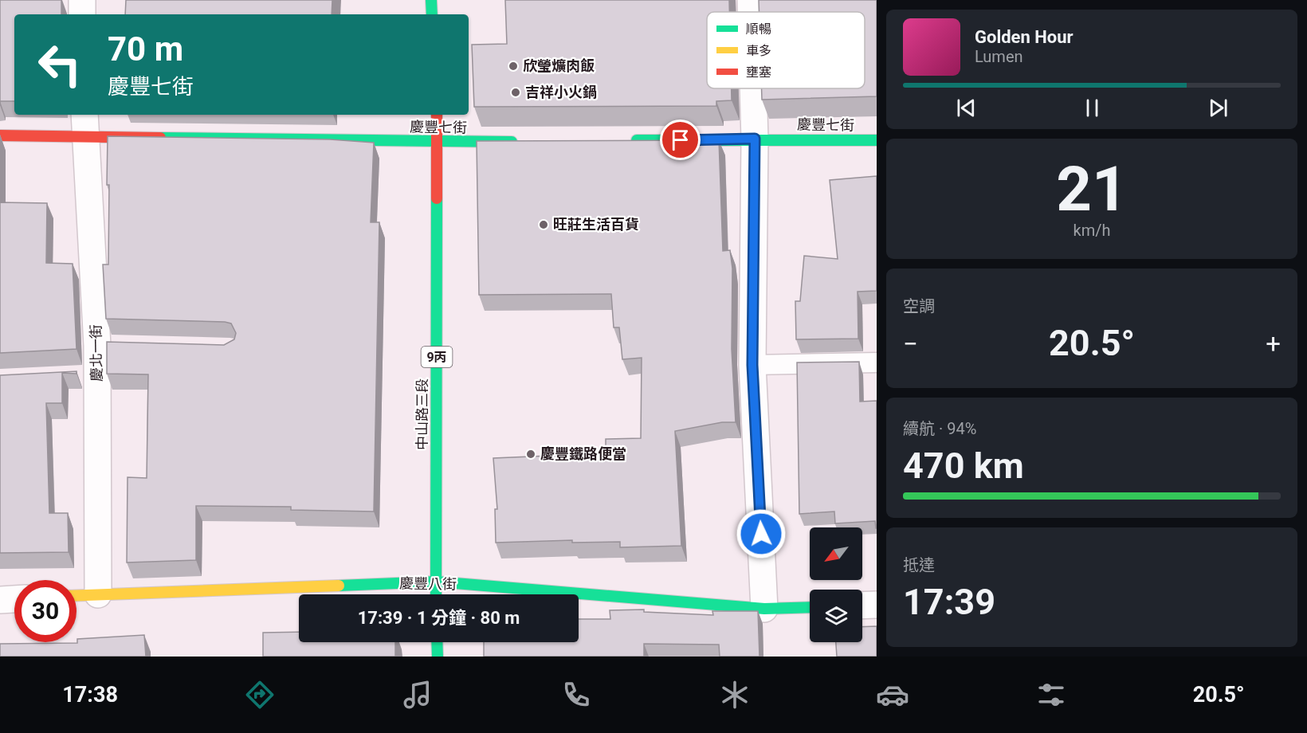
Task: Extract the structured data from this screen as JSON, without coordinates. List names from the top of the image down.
{
  "streets": {
    "street": [
      "慶豐七街",
      "慶北一街",
      "9丙",
      "中山路三段",
      "慶豐八街"
    ]
  },
  "crossings": [
    ["慶豐七街", "慶北一街"],
    ["慶豐七街", "中山路三段"],
    ["慶北一街", "慶豐八街"],
    ["中山路三段", "慶豐八街"]
  ],
  "places": [
    "欣瑩爌肉飯",
    "吉祥小火鍋",
    "旺莊生活百貨",
    "慶豐鐵路便當"
  ],
  "legend": ["順暢", "車多", "壅塞"],
  "north": "bottom left",
  "page": {
    "turn": ["70 m", "慶豐七街"],
    "song": ["Golden Hour", "Lumen"],
    "tile": [
      ["21", "km/h"],
      "空調",
      ["續航 · 94%", "470 km"],
      ["抵達", "17:39"]
    ],
    "heat": ["−", "20.5°", "+"],
    "limit": "30",
    "trip": "17:39 · 1 分鐘 · 80 m",
    "tabs": ["17:38", "20.5°"]
  }
}
